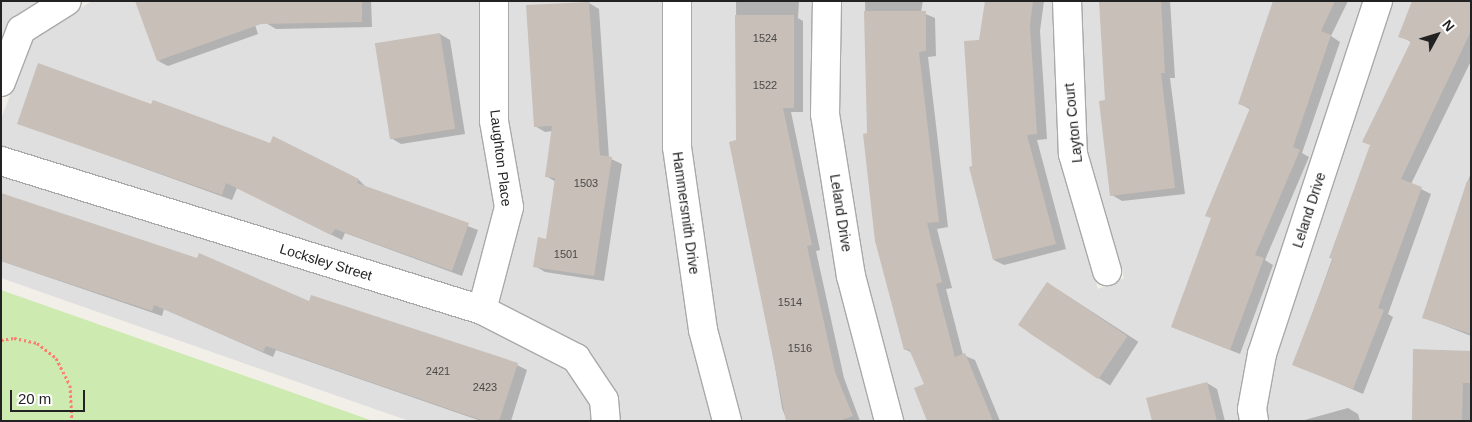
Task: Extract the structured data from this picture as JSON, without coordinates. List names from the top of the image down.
{
  "streets": {
    "street": [
      "Layton Court",
      "Laughton Place",
      "Leland Drive",
      "Hammersmith Drive",
      "Locksley Street"
    ]
  },
  "crossings": [
    ["Laughton Place", "Locksley Street"]
  ],
  "house_numbers": [
    "1524",
    "1522",
    "1503",
    "1501",
    "1514",
    "1516",
    "2421",
    "2423"
  ],
  "scale_bar": "20 m",
  "north": "top right"
}
